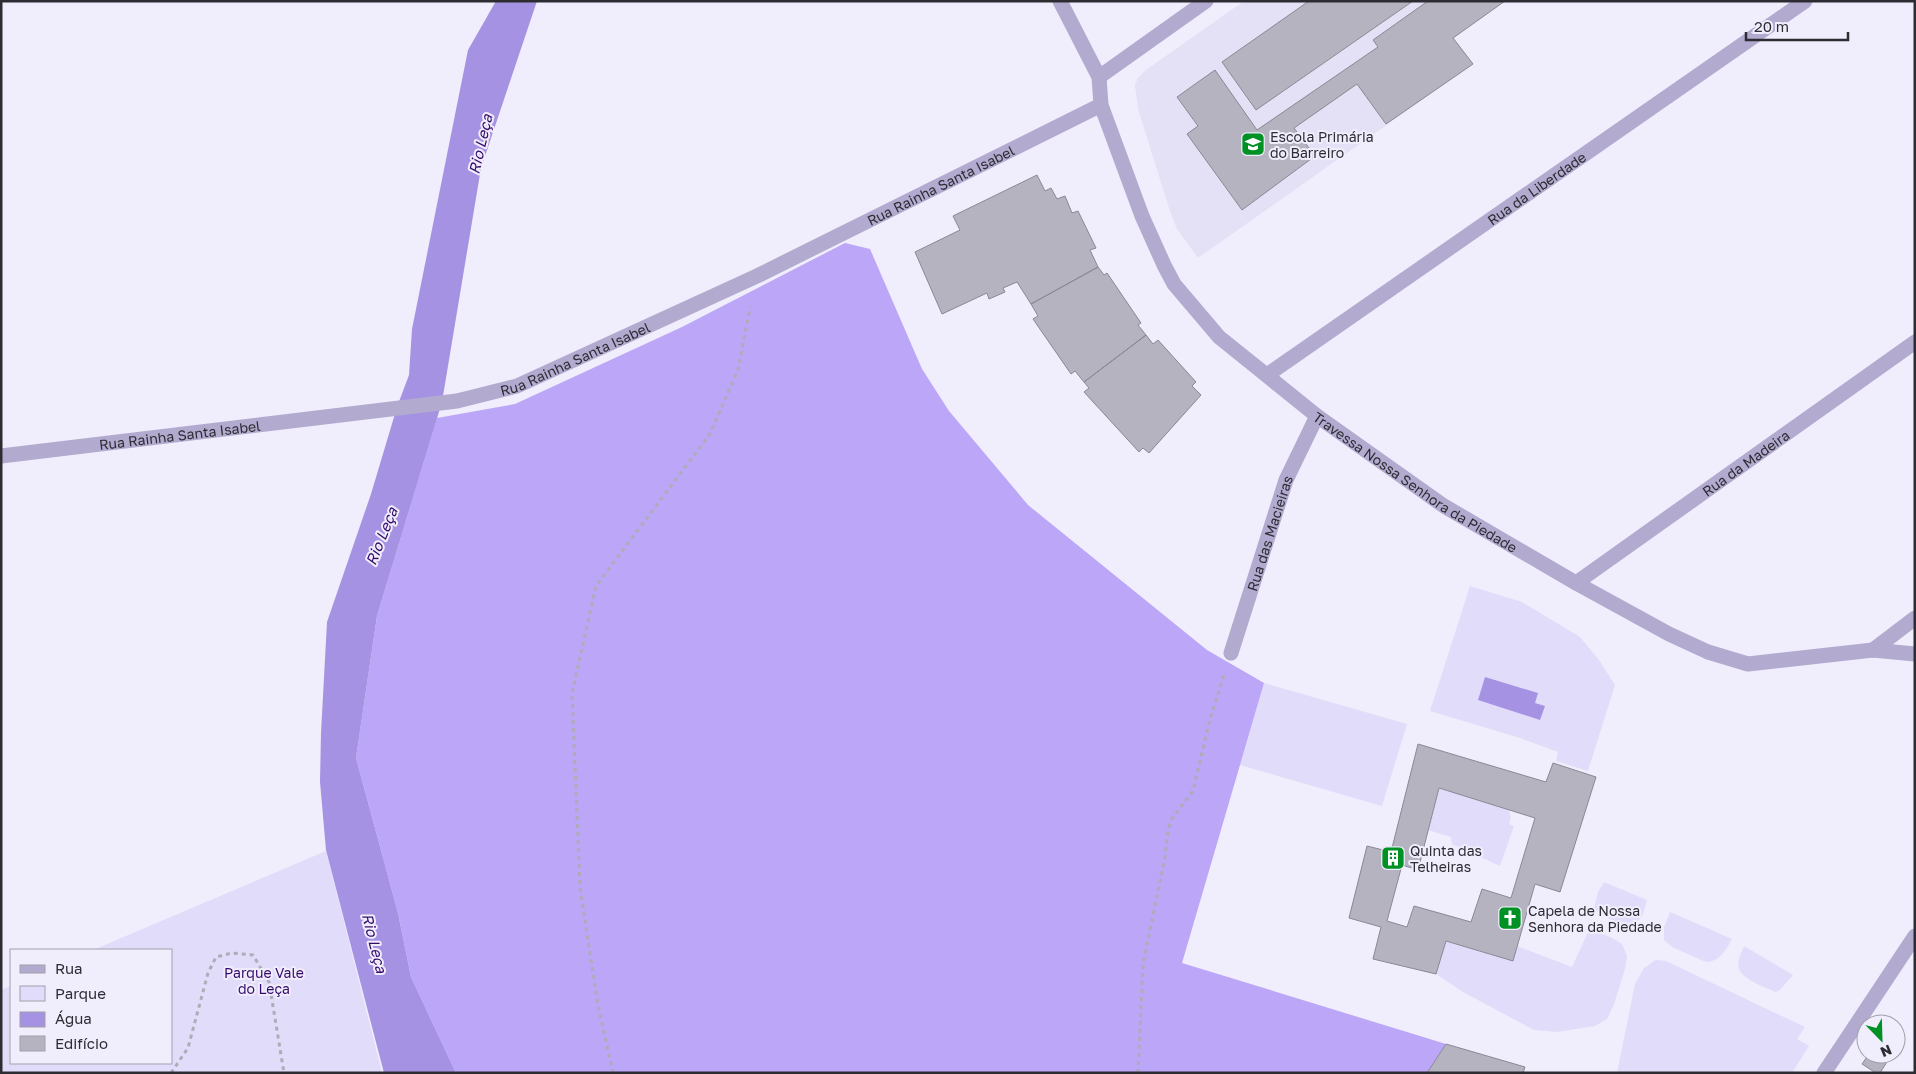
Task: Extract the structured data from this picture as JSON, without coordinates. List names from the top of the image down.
{
  "streets": {
    "street": [
      "Rua Rainha Santa Isabel",
      "Rua da Liberdade",
      "Rua da Madeira",
      "Travessa Nossa Senhora da Piedade",
      "Rua das Macieiras"
    ]
  },
  "crossings": [
    ["Rua Rainha Santa Isabel", "Travessa Nossa Senhora da Piedade"],
    ["Rua da Liberdade", "Travessa Nossa Senhora da Piedade"],
    ["Rua da Madeira", "Travessa Nossa Senhora da Piedade"],
    ["Travessa Nossa Senhora da Piedade", "Rua das Macieiras"]
  ],
  "water": ["Rio Leça"],
  "parks": ["Parque Vale do Leça"],
  "places": {
    "school or university": ["Escola Primária do Barreiro"],
    "building": ["Quinta das Telheiras"],
    "church": ["Capela de Nossa Senhora da Piedade"]
  },
  "legend": [
    "Rua",
    "Parque",
    "Água",
    "Edifício"
  ],
  "scale_bar": "20 m",
  "north": "bottom right"
}
